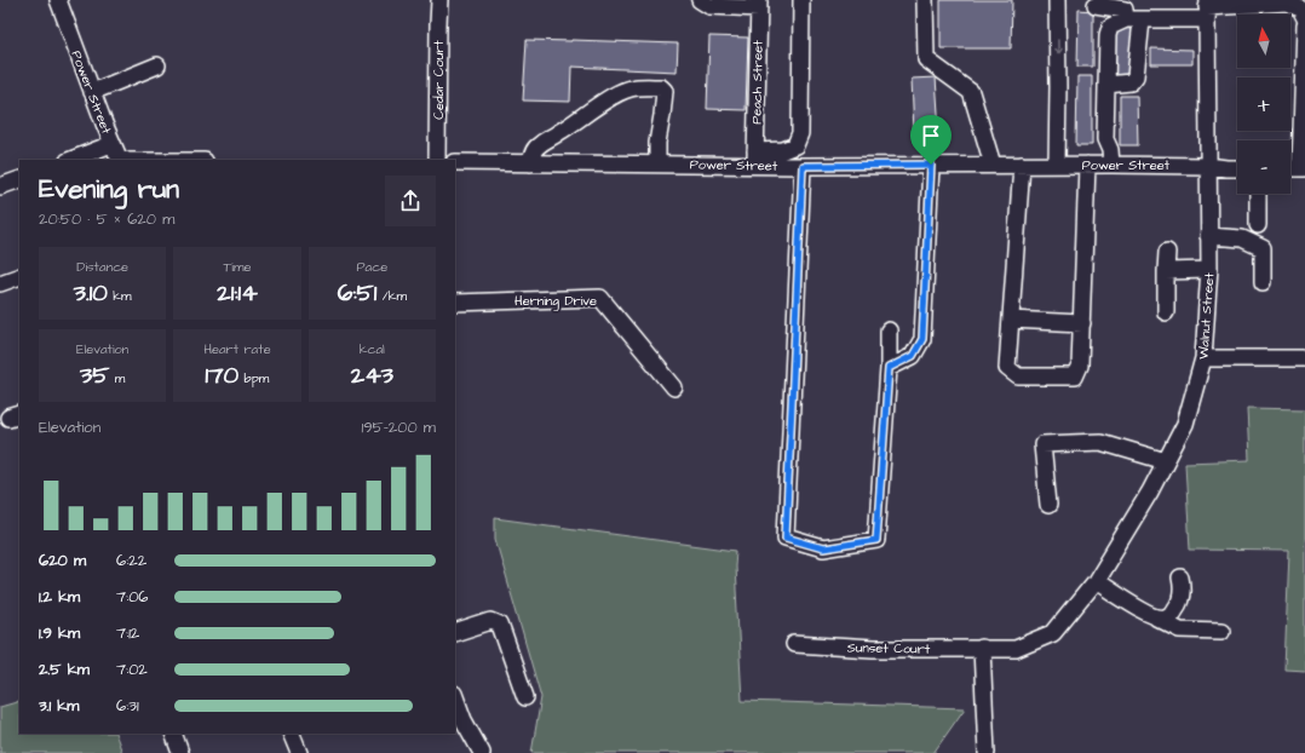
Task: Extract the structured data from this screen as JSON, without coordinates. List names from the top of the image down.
{
  "streets": {
    "street": [
      "Cedar Court",
      "Peach Street",
      "Power Street",
      "Herning Drive",
      "Walnut Street",
      "Sunset Court"
    ]
  },
  "crossings": [
    ["Peach Street", "Power Street"],
    ["Power Street", "Walnut Street"],
    ["Walnut Street", "Sunset Court"]
  ],
  "north": "top",
  "page": {
    "map_buttons": ["+", "−"],
    "heading": ["Evening run", "20:50 · 5 × 620 m"],
    "stats": [
      ["Distance", "3.10 km"],
      ["Time", "21:14"],
      ["Pace", "6:51 /km"],
      ["Elevation", "35 m"],
      ["Heart rate", "170 bpm"],
      ["kcal", "243"]
    ],
    "chart": ["Elevation", "195–200 m"],
    "list": [
      {
        "name": "620 m",
        "note": "6:22"
      },
      {
        "name": "1.2 km",
        "note": "7:06"
      },
      {
        "name": "1.9 km",
        "note": "7:12"
      },
      {
        "name": "2.5 km",
        "note": "7:02"
      },
      {
        "name": "3.1 km",
        "note": "6:31"
      }
    ]
  }
}
